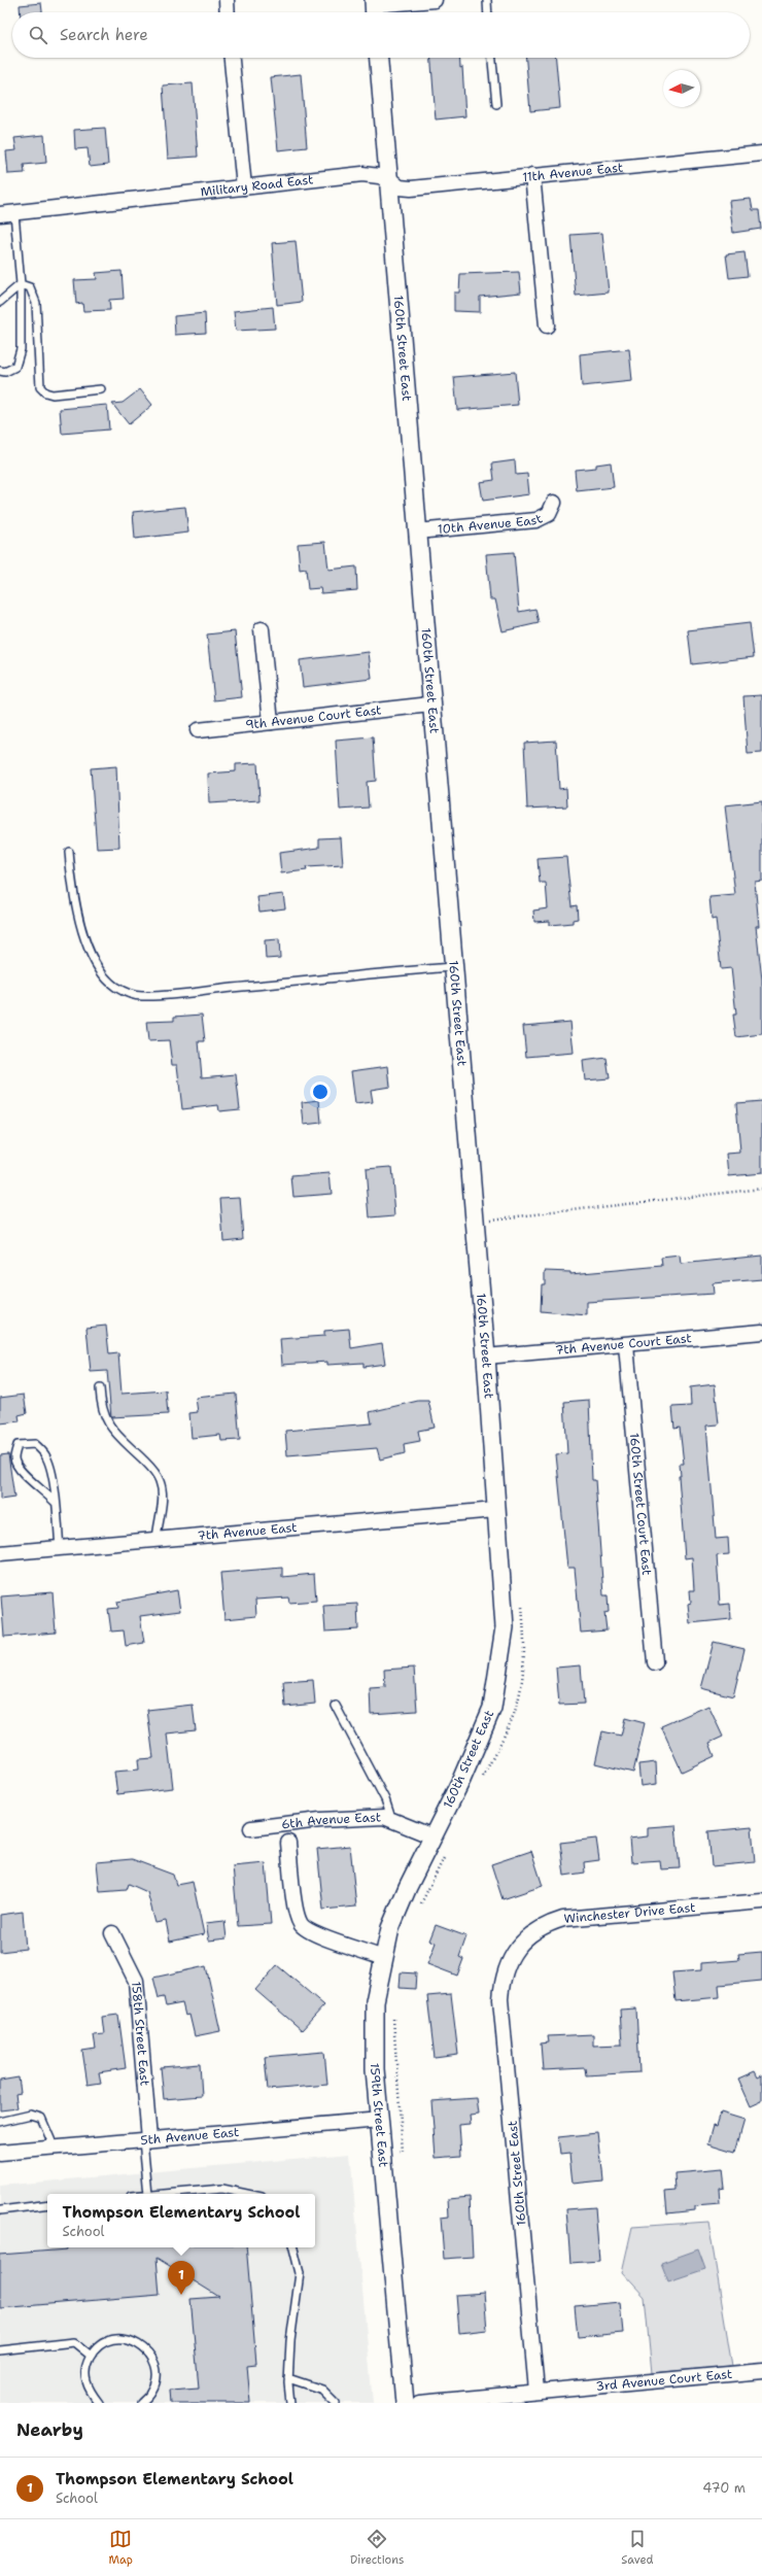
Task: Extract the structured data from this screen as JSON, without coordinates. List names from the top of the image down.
{
  "streets": {
    "street": [
      "11th Avenue East",
      "Military Road East",
      "160th Street East",
      "10th Avenue East",
      "9th Avenue Court East",
      "7th Avenue Court East",
      "160th Street Court East",
      "7th Avenue East",
      "6th Avenue East",
      "Winchester Drive East",
      "158th Street East",
      "159th Street East",
      "5th Avenue East",
      "3rd Avenue Court East"
    ]
  },
  "crossings": [
    ["11th Avenue East", "Military Road East"],
    ["11th Avenue East", "160th Street East"],
    ["Military Road East", "160th Street East"],
    ["160th Street East", "10th Avenue East"],
    ["160th Street East", "9th Avenue Court East"],
    ["160th Street East", "7th Avenue Court East"],
    ["160th Street East", "7th Avenue East"],
    ["160th Street East", "6th Avenue East"],
    ["160th Street East", "Winchester Drive East"],
    ["160th Street East", "159th Street East"],
    ["160th Street East", "3rd Avenue Court East"],
    ["7th Avenue Court East", "160th Street Court East"],
    ["6th Avenue East", "159th Street East"],
    ["158th Street East", "5th Avenue East"],
    ["159th Street East", "5th Avenue East"]
  ],
  "north": "left",
  "page": {
    "search": "Search here",
    "popup": ["Thompson Elementary School", "School"],
    "pins": "1",
    "heading": "Nearby",
    "list": [
      {
        "mark": "1",
        "name": "Thompson Elementary School",
        "note": "School",
        "value": "470 m"
      }
    ],
    "nav": ["Map", "Directions", "Saved"]
  }
}
